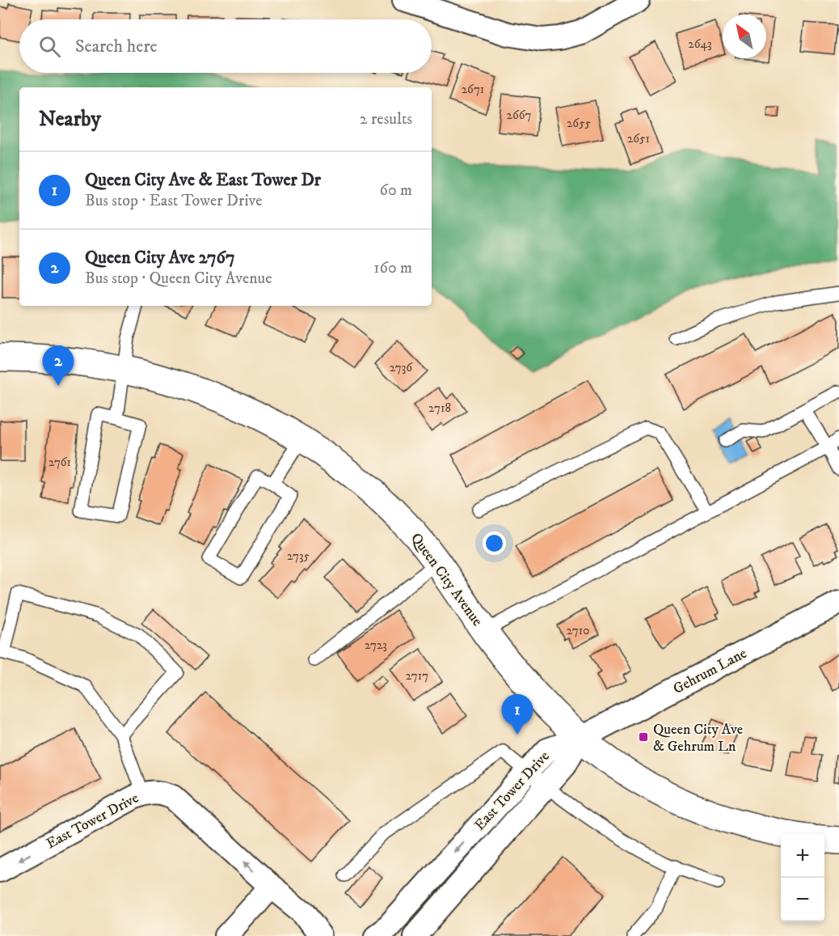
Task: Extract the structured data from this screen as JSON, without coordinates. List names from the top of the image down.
{
  "streets": {
    "main road": ["Queen City Avenue"],
    "street": ["Gehrum Lane", "East Tower Drive"]
  },
  "crossings": [
    ["Queen City Avenue", "Gehrum Lane"],
    ["Queen City Avenue", "East Tower Drive"],
    ["Gehrum Lane", "East Tower Drive"]
  ],
  "one_way": ["East Tower Drive"],
  "places": {
    "transit": ["Queen City Ave & Gehrum Ln"]
  },
  "house_numbers": [
    "2643",
    "2671",
    "2667",
    "2655",
    "2651",
    "2736",
    "2718",
    "2761",
    "2735",
    "2710",
    "2723",
    "2717"
  ],
  "north": "top left",
  "page": {
    "search": "Search here",
    "heading": ["Nearby", "2 results"],
    "list": [
      {
        "mark": "1",
        "name": "Queen City Ave & East Tower Dr",
        "note": "Bus stop · East Tower Drive",
        "value": "60 m"
      },
      {
        "mark": "2",
        "name": "Queen City Ave 2767",
        "note": "Bus stop · Queen City Avenue",
        "value": "160 m"
      }
    ],
    "pins": ["2", "1"],
    "map_buttons": ["+", "−"]
  }
}
